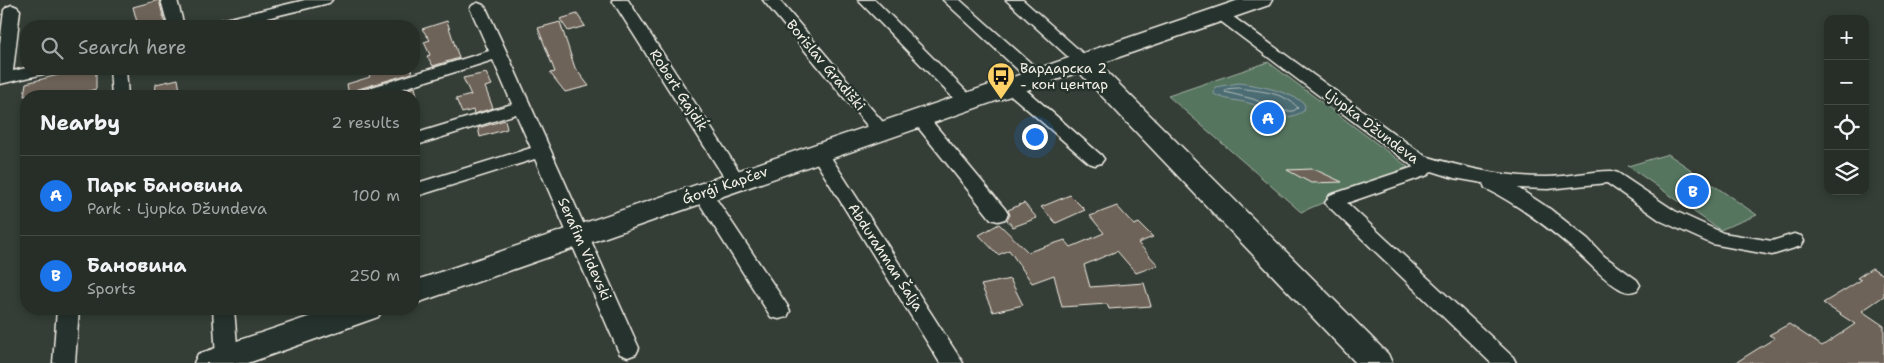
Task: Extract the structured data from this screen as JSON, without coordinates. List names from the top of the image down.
{
  "streets": {
    "street": [
      "Borislav Gradiški",
      "Robert Gajdiḱ",
      "Ljupka Džundeva",
      "Ǵorǵi Kapčev",
      "Serafim Videvski",
      "Abdurahman Šalja"
    ]
  },
  "crossings": [
    ["Borislav Gradiški", "Ǵorǵi Kapčev"],
    ["Robert Gajdiḱ", "Ǵorǵi Kapčev"],
    ["Ljupka Džundeva", "Ǵorǵi Kapčev"],
    ["Ǵorǵi Kapčev", "Serafim Videvski"],
    ["Ǵorǵi Kapčev", "Abdurahman Šalja"]
  ],
  "places": {
    "bus stop": ["Вардарска 2 - кон центар"]
  },
  "page": {
    "map_buttons": ["+", "−"],
    "search": "Search here",
    "heading": ["Nearby", "2 results"],
    "pins": ["A", "B"],
    "list": [
      {
        "mark": "A",
        "name": "Парк Бановина",
        "note": "Park · Ljupka Džundeva",
        "value": "100 m"
      },
      {
        "mark": "B",
        "name": "Бановина",
        "note": "Sports",
        "value": "250 m"
      }
    ]
  }
}
